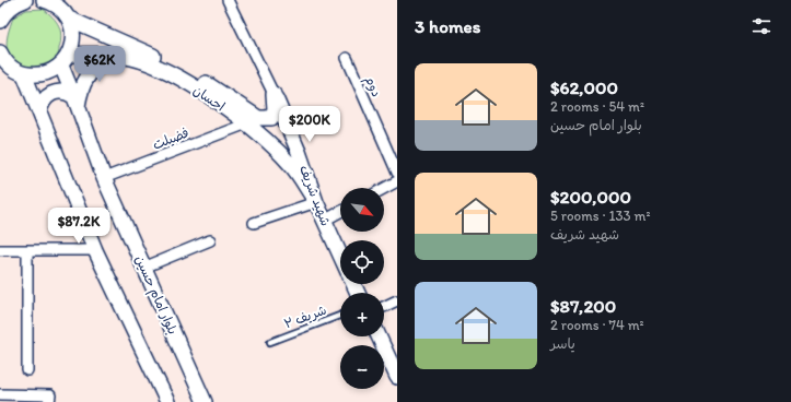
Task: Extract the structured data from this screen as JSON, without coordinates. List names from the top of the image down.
{
  "streets": {
    "main road": ["احسان", "شهید شریف", "بلوار امام حسین"],
    "street": ["دوم", "فضیلت"],
    "lane": ["شریف ۲"]
  },
  "crossings": [
    ["احسان", "فضیلت"],
    ["احسان", "شهید شریف"],
    ["احسان", "بلوار امام حسین"],
    ["فضیلت", "بلوار امام حسین"]
  ],
  "north": "bottom right",
  "page": {
    "heading": "3 homes",
    "price": ["$62K", "$200K", "$87.2K"],
    "list": [
      {
        "name": "$62,000",
        "note": "2 rooms · 54 m² · بلوار امام حسین"
      },
      {
        "name": "$200,000",
        "note": "5 rooms · 133 m² · شهید شریف"
      },
      {
        "name": "$87,200",
        "note": "2 rooms · 74 m² · یاسر"
      }
    ],
    "map_buttons": ["+", "−"]
  }
}
